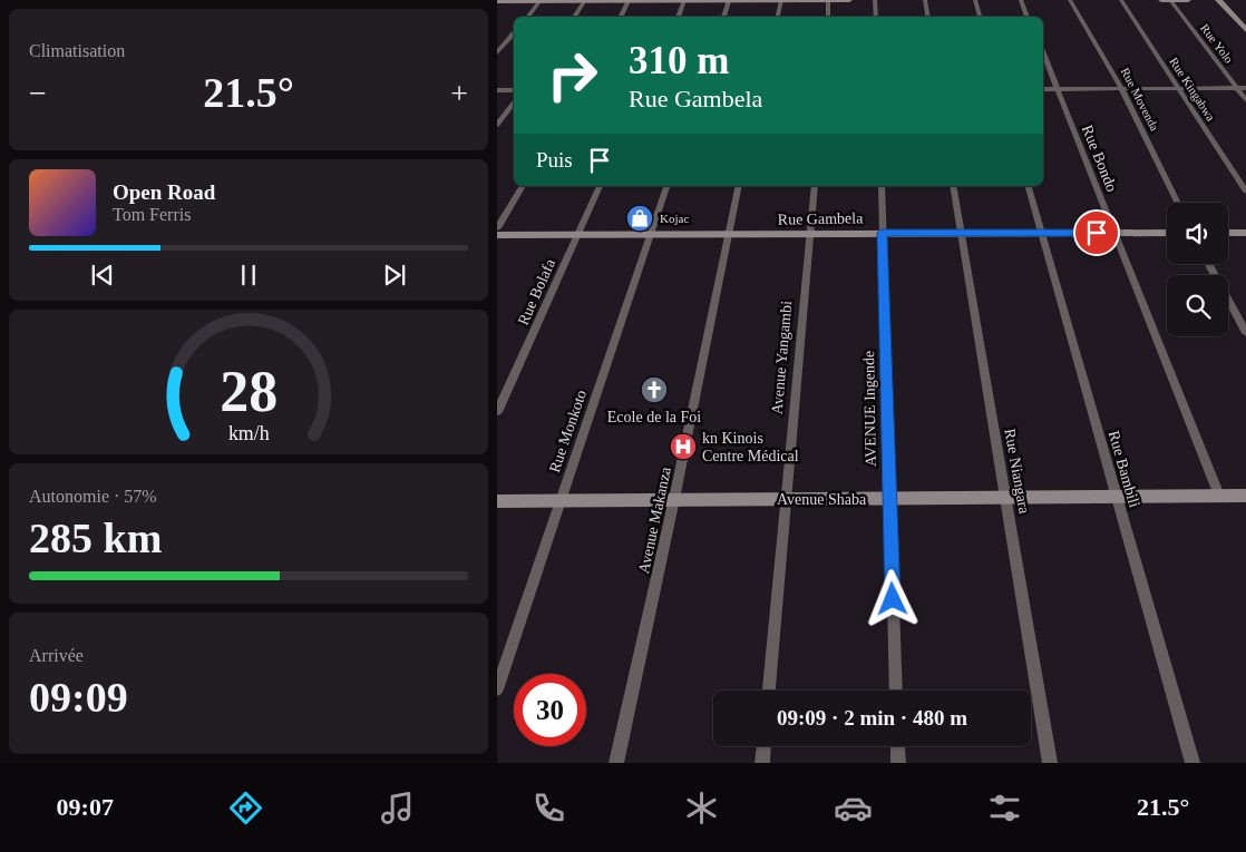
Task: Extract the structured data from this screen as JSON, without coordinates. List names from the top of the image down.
{
  "streets": {
    "street": [
      "Rue Yolo",
      "Rue Kingabwa",
      "Rue Movenda",
      "Rue Bondo",
      "Rue Gambela",
      "Rue Bolafa",
      "Avenue Yangambi",
      "AVENUE Ingende",
      "Rue Monkoto",
      "Rue Bambili",
      "Rue Niangara",
      "Avenue Shaba",
      "Avenue Makanza"
    ]
  },
  "crossings": [
    ["Rue Bondo", "Rue Gambela"],
    ["Rue Bondo", "Avenue Shaba"],
    ["Rue Gambela", "Rue Bolafa"],
    ["Rue Gambela", "Avenue Yangambi"],
    ["Rue Gambela", "AVENUE Ingende"],
    ["Rue Gambela", "Rue Monkoto"],
    ["Rue Gambela", "Rue Bambili"],
    ["Rue Gambela", "Rue Niangara"],
    ["Rue Gambela", "Avenue Makanza"],
    ["Avenue Yangambi", "Avenue Shaba"],
    ["AVENUE Ingende", "Avenue Shaba"],
    ["Rue Monkoto", "Avenue Shaba"],
    ["Rue Bambili", "Avenue Shaba"],
    ["Rue Niangara", "Avenue Shaba"],
    ["Avenue Shaba", "Avenue Makanza"]
  ],
  "places": {
    "shop": ["Kojac"],
    "church": ["Ecole de la Foi"],
    "hospital": ["kn Kinois Centre Médical"]
  },
  "page": {
    "tile": [
      "Climatisation",
      ["Autonomie · 57%", "285 km"],
      ["Arrivée", "09:09"]
    ],
    "turn": ["310 m", "Rue Gambela"],
    "heat": ["−", "21.5°", "+"],
    "then": "Puis",
    "song": ["Open Road", "Tom Ferris"],
    "limit": "30",
    "trip": "09:09 · 2 min · 480 m",
    "tabs": ["09:07", "21.5°"],
    "gauge": ["28", "km/h"]
  }
}
